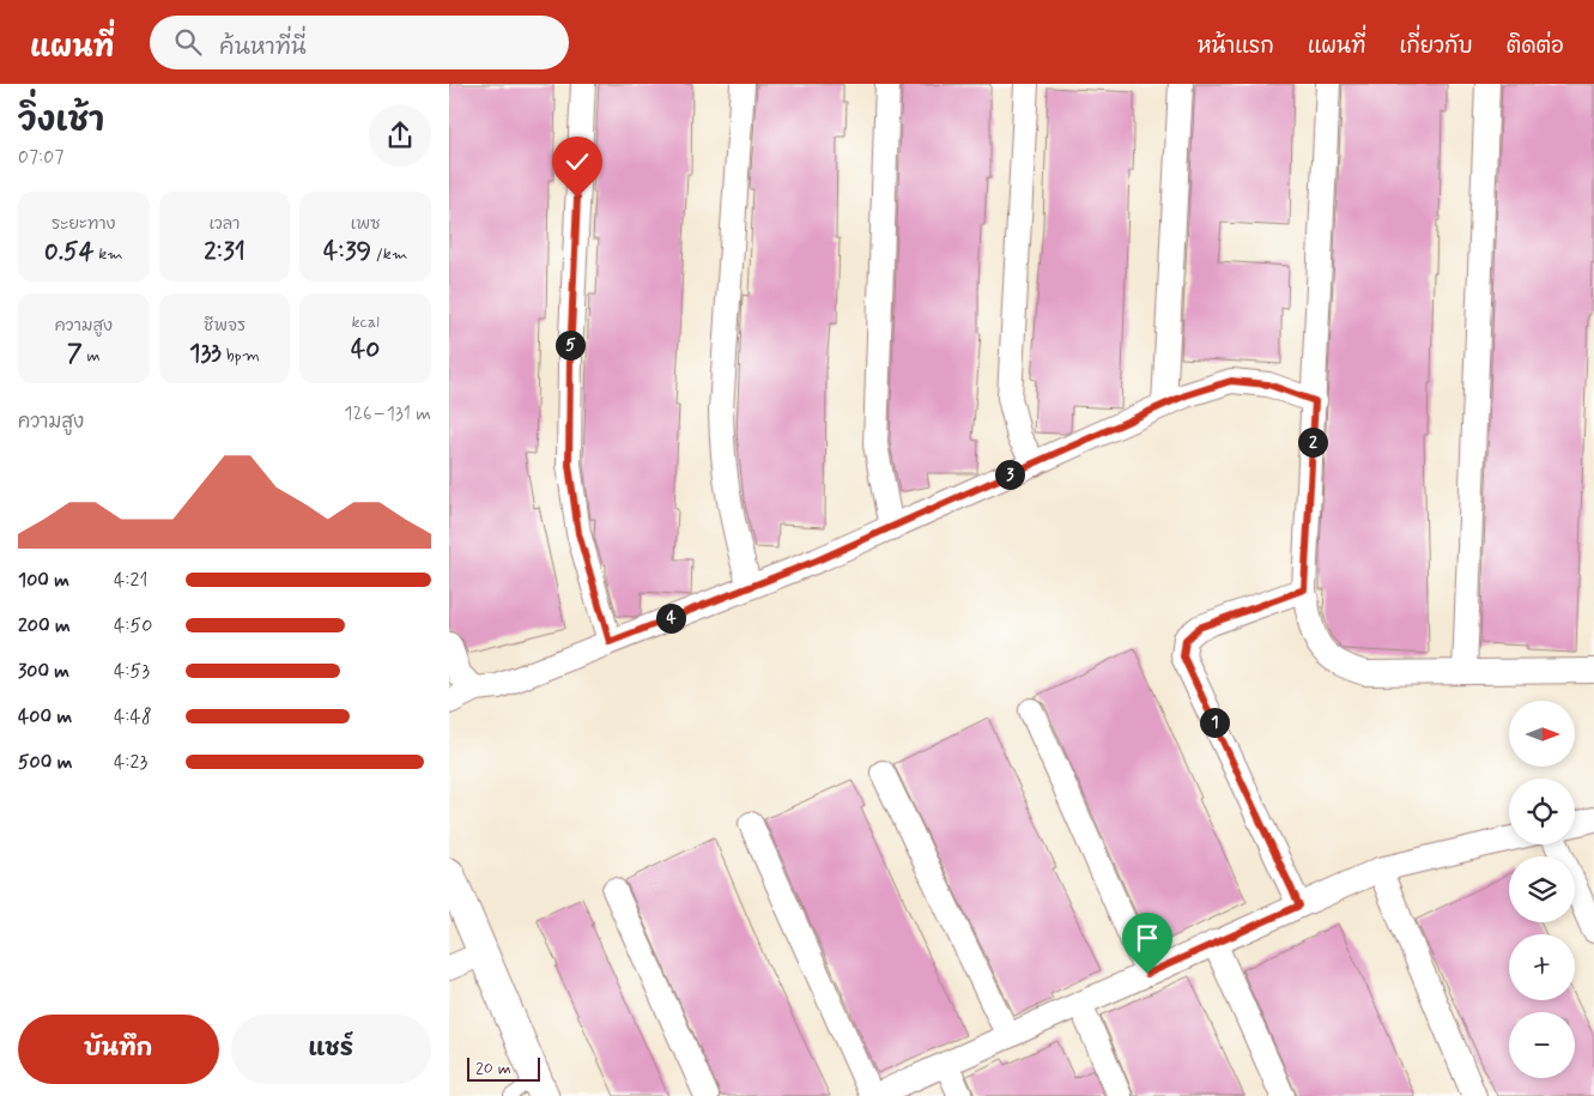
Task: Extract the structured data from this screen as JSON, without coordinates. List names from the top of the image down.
{
  "scale_bar": "20 m",
  "north": "right",
  "page": {
    "header": "แผนที่",
    "search": "ค้นหาที่นี่",
    "nav": [
      "หน้าแรก",
      "แผนที่",
      "เกี่ยวกับ",
      "ติดต่อ"
    ],
    "heading": ["วิ่งเช้า", "07:07"],
    "stats": [
      ["ระยะทาง", "0.54 km"],
      ["เวลา", "2:31"],
      ["เพซ", "4:39 /km"],
      ["ความสูง", "7 m"],
      ["ชีพจร", "133 bpm"],
      ["kcal", "40"]
    ],
    "pins": [
      "5",
      "2",
      "3",
      "4",
      "1"
    ],
    "chart": ["ความสูง", "126–131 m"],
    "list": [
      {
        "name": "100 m",
        "note": "4:21"
      },
      {
        "name": "200 m",
        "note": "4:50"
      },
      {
        "name": "300 m",
        "note": "4:53"
      },
      {
        "name": "400 m",
        "note": "4:48"
      },
      {
        "name": "500 m",
        "note": "4:23"
      }
    ],
    "map_buttons": ["+", "−"],
    "buttons": ["บันทึก", "แชร์"],
    "scale": "20 m"
  }
}
